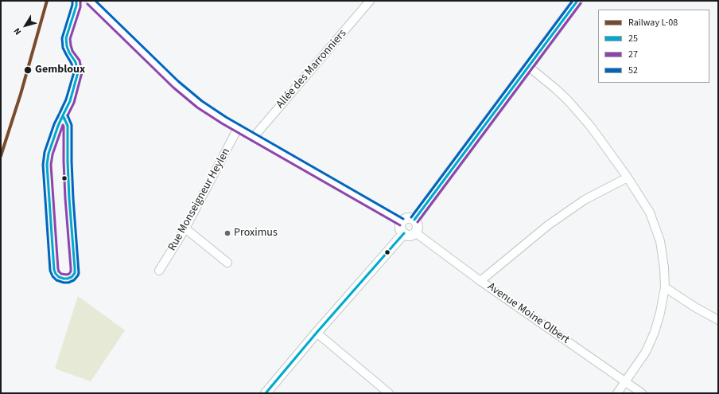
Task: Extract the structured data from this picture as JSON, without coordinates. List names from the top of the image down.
{
  "streets": {
    "street": ["Allée des Marronniers", "Rue Monseigneur Heylen", "Avenue Moine Olbert"]
  },
  "places": ["Gembloux", "Proximus"],
  "lines": [
    "rail line L-08",
    "transit line 25",
    "transit line 27",
    "transit line 52"
  ],
  "legend": [
    "Railway L-08",
    "25",
    "27",
    "52"
  ],
  "north": "bottom left"
}
